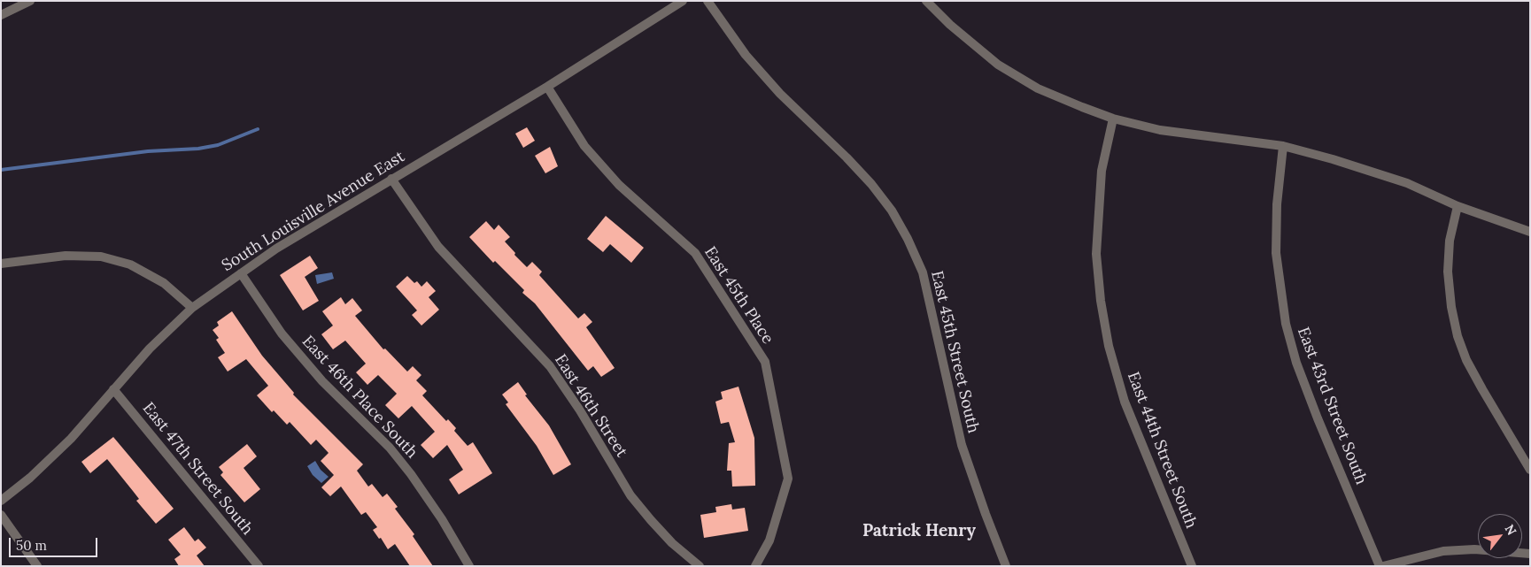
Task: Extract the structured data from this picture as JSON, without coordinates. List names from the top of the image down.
{
  "streets": {
    "street": [
      "South Louisville Avenue East",
      "East 45th Place",
      "East 45th Street South",
      "East 46th Place South",
      "East 46th Street",
      "East 43rd Street South",
      "East 44th Street South",
      "East 47th Street South"
    ]
  },
  "crossings": [
    ["South Louisville Avenue East", "East 45th Place"],
    ["South Louisville Avenue East", "East 46th Place South"],
    ["South Louisville Avenue East", "East 46th Street"],
    ["South Louisville Avenue East", "East 47th Street South"]
  ],
  "districts": ["Patrick Henry"],
  "scale_bar": "50 m",
  "north": "top right"
}
